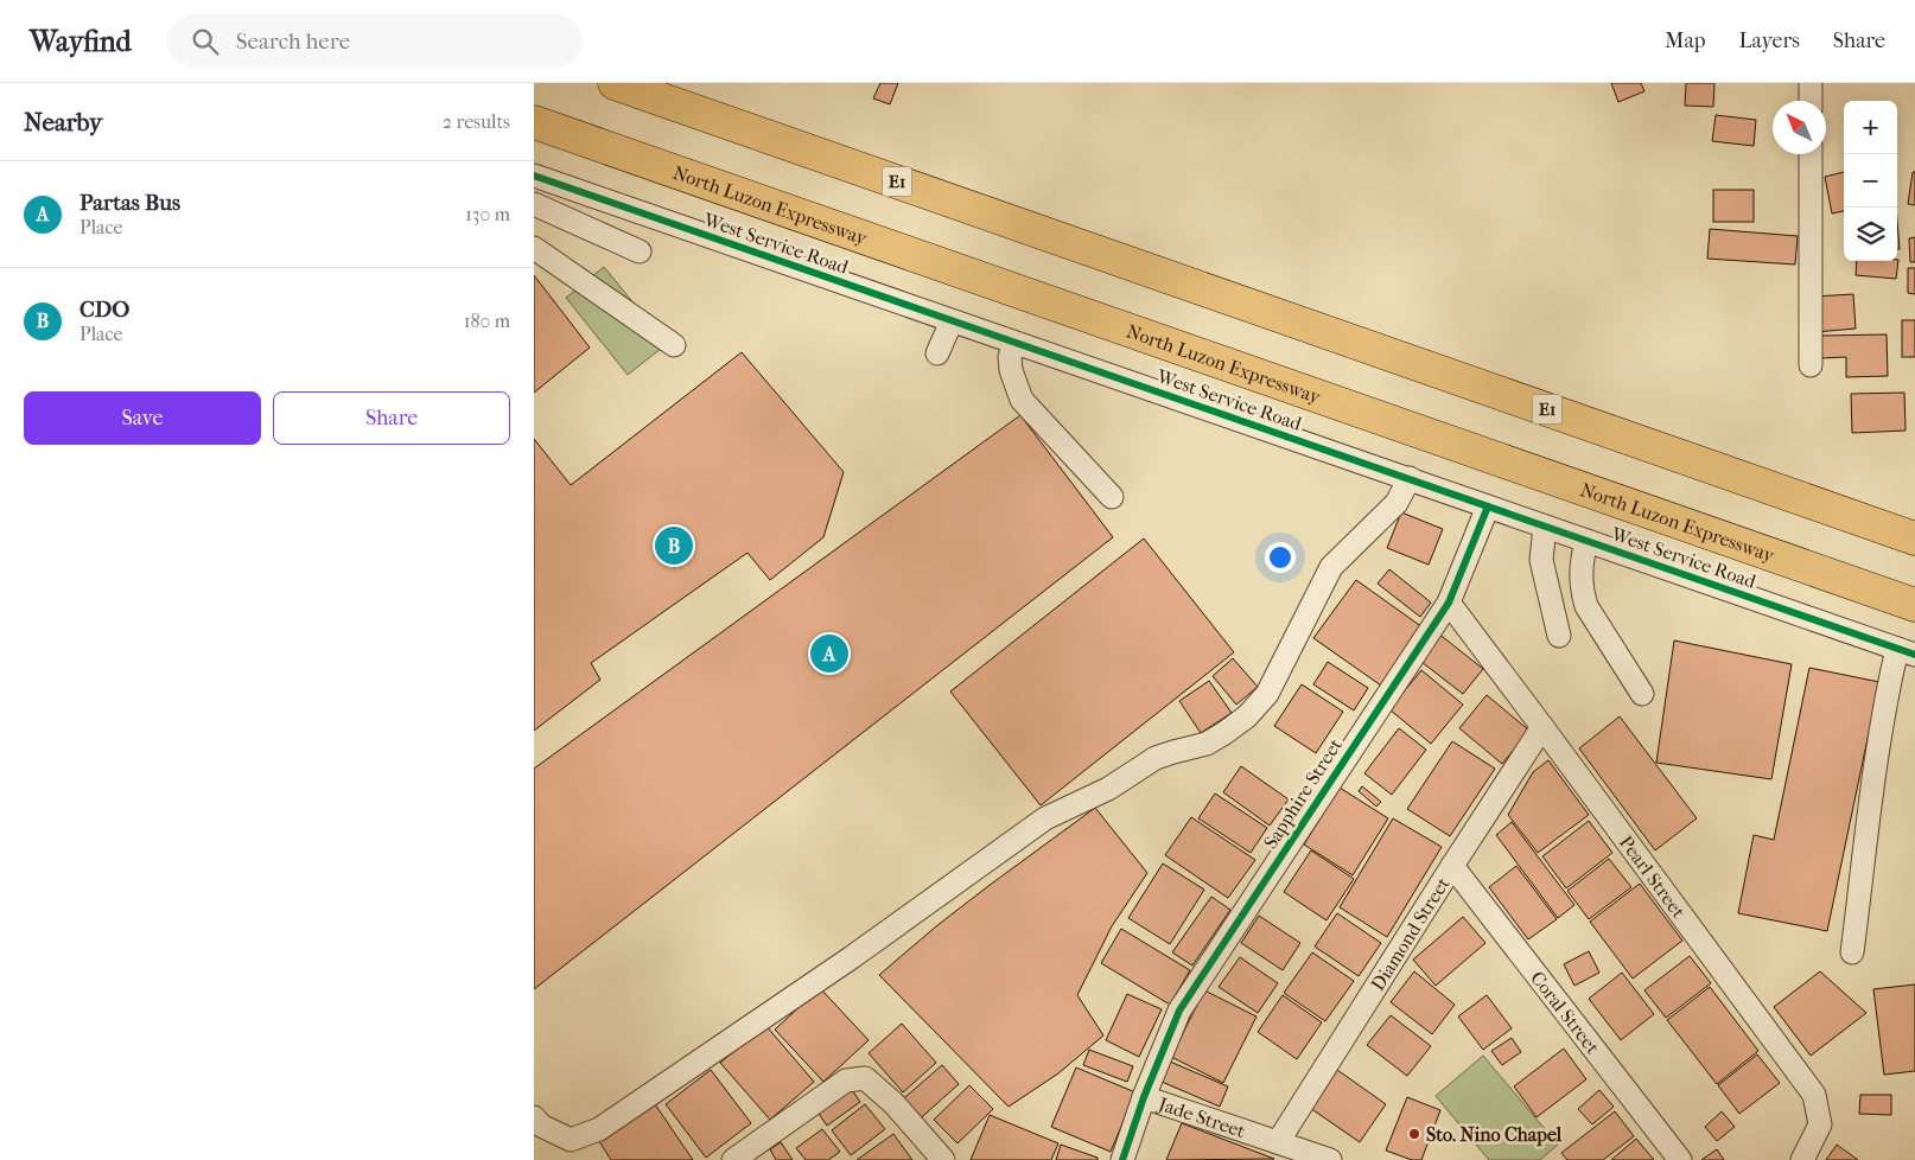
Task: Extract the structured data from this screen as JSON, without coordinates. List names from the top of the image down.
{
  "streets": {
    "highway": ["E1", "North Luzon Expressway"],
    "street": [
      "West Service Road",
      "Sapphire Street",
      "Pearl Street",
      "Diamond Street",
      "Coral Street",
      "Jade Street"
    ]
  },
  "crossings": [
    ["West Service Road", "Sapphire Street"],
    ["Sapphire Street", "Pearl Street"],
    ["Sapphire Street", "Jade Street"],
    ["Pearl Street", "Diamond Street"],
    ["Diamond Street", "Coral Street"],
    ["Diamond Street", "Jade Street"]
  ],
  "places": ["Sto. Nino Chapel"],
  "north": "top left",
  "page": {
    "header": "Wayfind",
    "search": "Search here",
    "nav": ["Map", "Layers", "Share"],
    "heading": ["Nearby", "2 results"],
    "map_buttons": ["+", "−"],
    "list": [
      {
        "mark": "A",
        "name": "Partas Bus",
        "note": "Place",
        "value": "130 m"
      },
      {
        "mark": "B",
        "name": "CDO",
        "note": "Place",
        "value": "180 m"
      }
    ],
    "buttons": ["Save", "Share"],
    "pins": ["B", "A"]
  }
}
